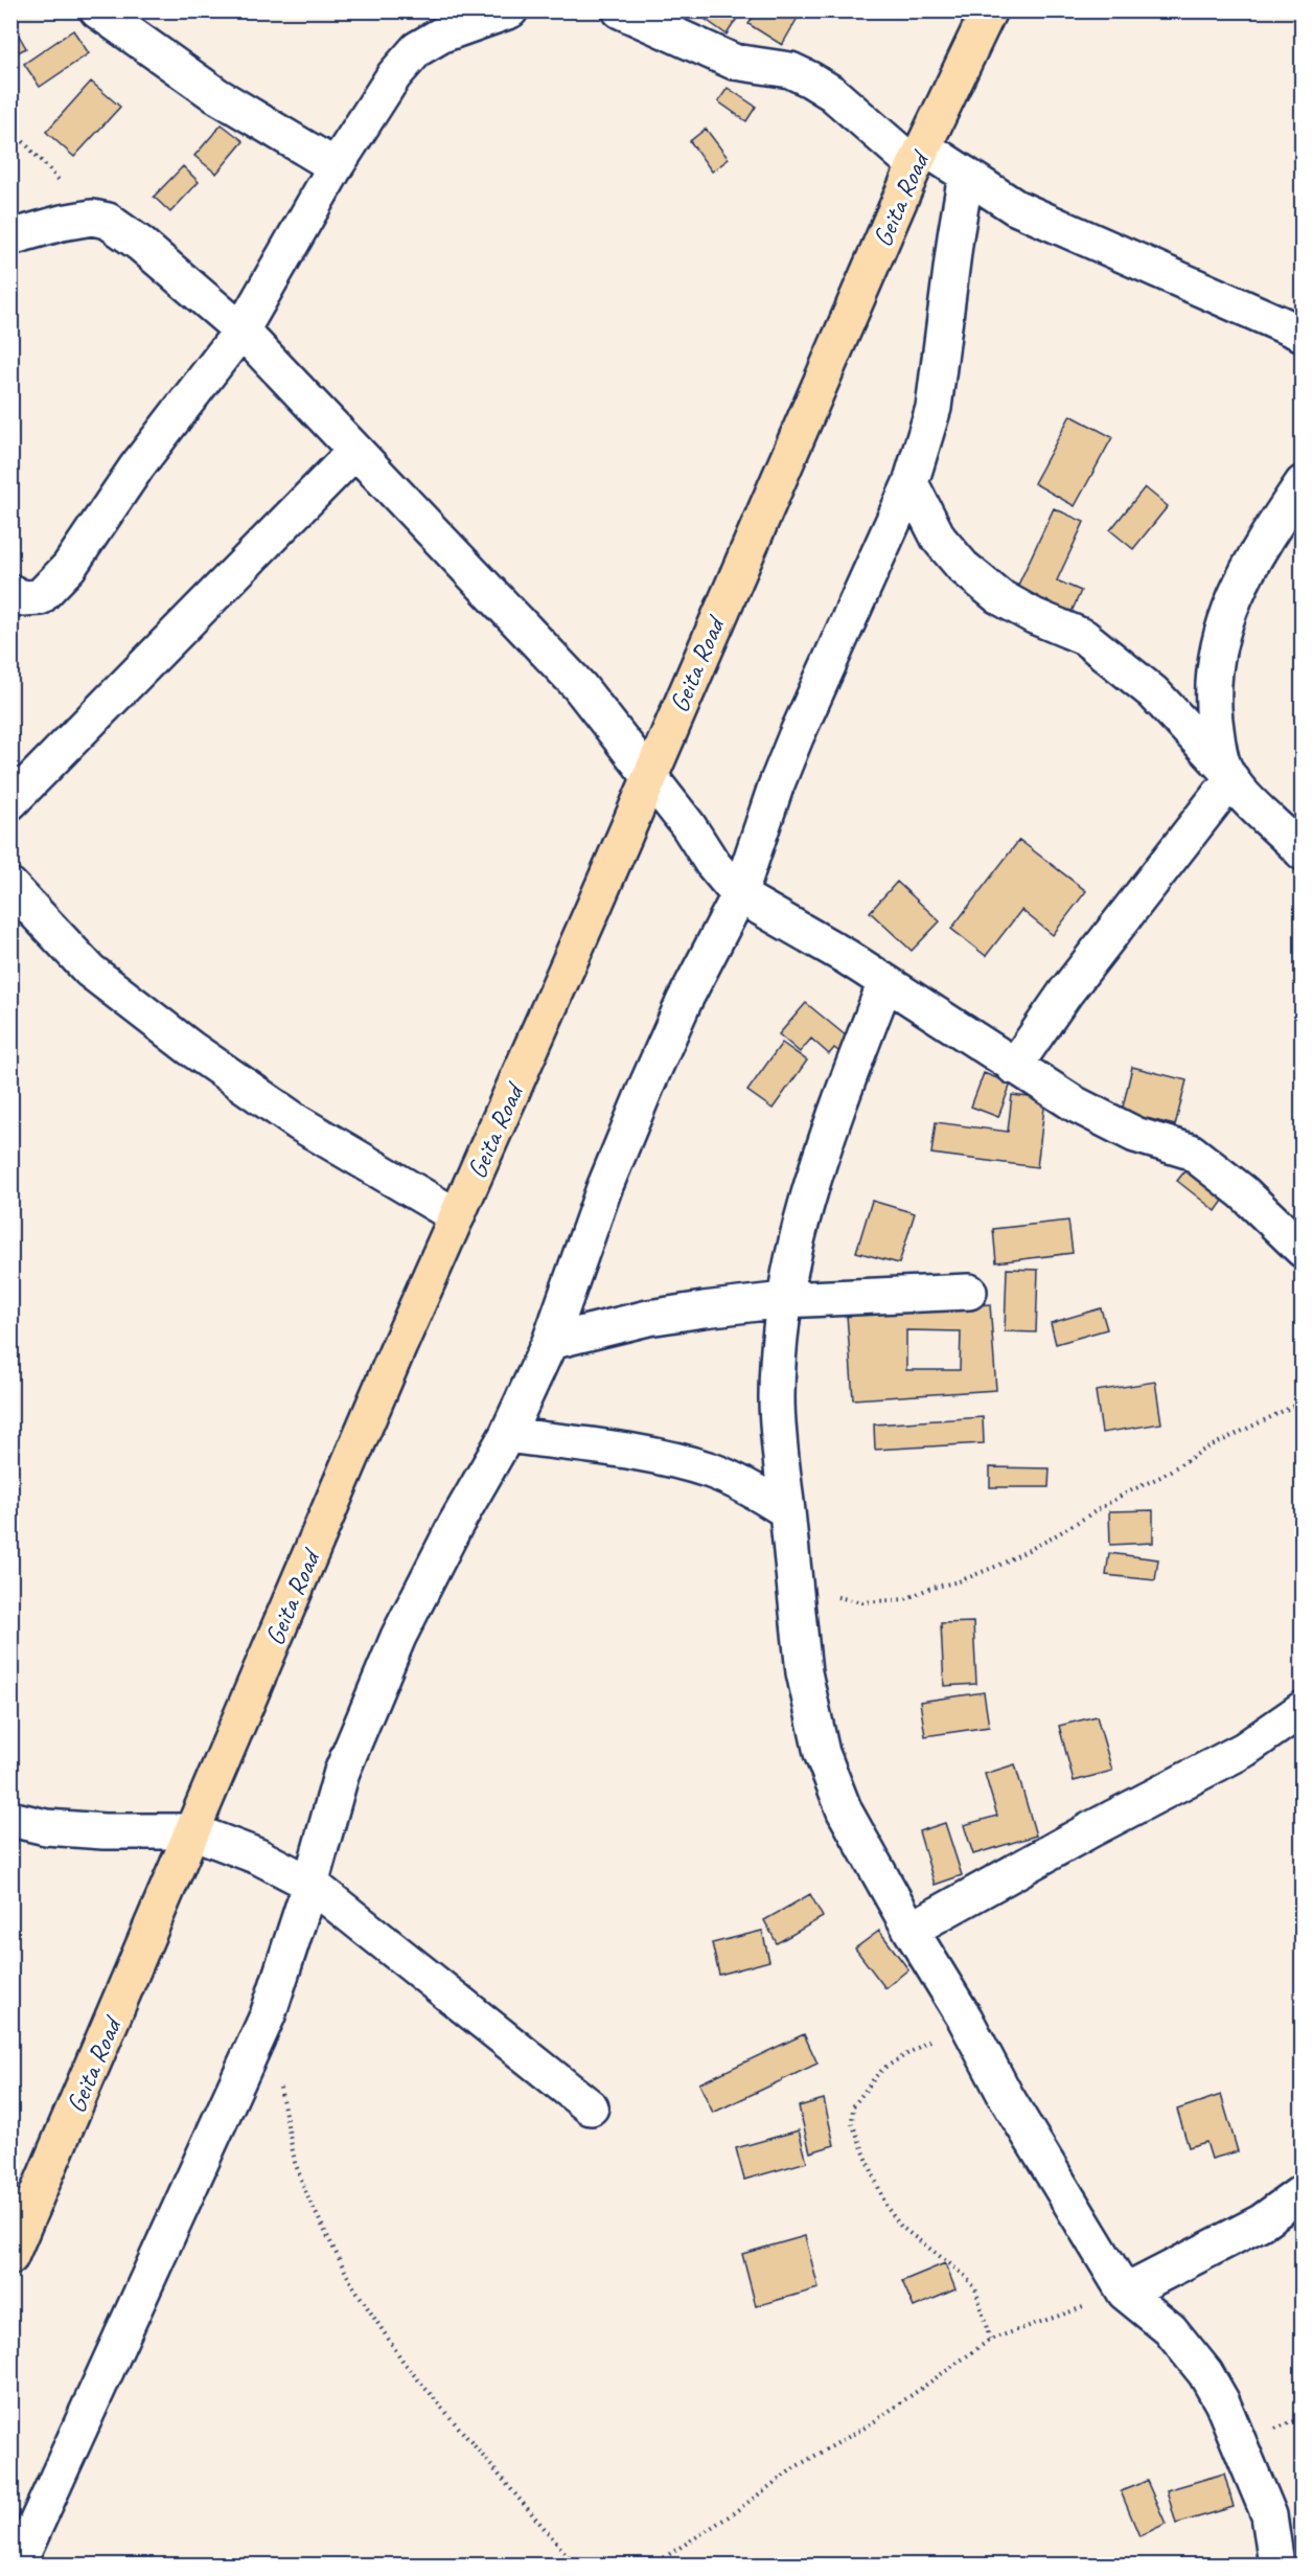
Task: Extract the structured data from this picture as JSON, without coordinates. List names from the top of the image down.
{
  "streets": {
    "highway": ["Geita Road"]
  }
}
